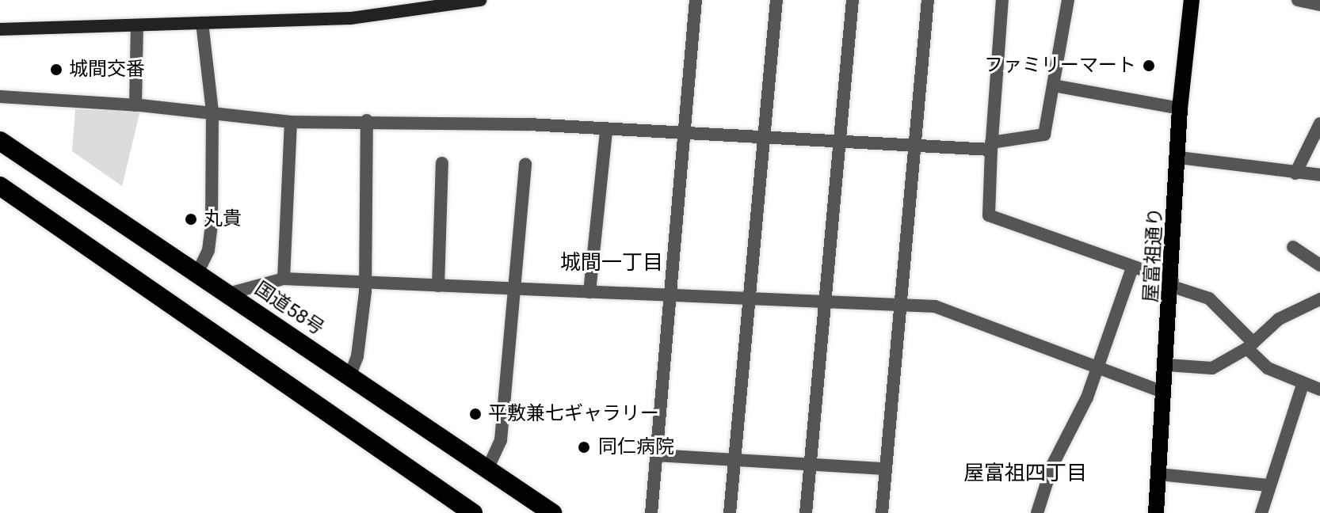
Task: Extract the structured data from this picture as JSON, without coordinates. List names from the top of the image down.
{
  "streets": {
    "highway": ["国道58号"],
    "main road": ["屋富祖通り"]
  },
  "districts": ["城間一丁目", "屋富祖四丁目"],
  "places": [
    "ファミリーマート",
    "城間交番",
    "丸貴",
    "平敷兼七ギャラリー",
    "同仁病院"
  ]
}
